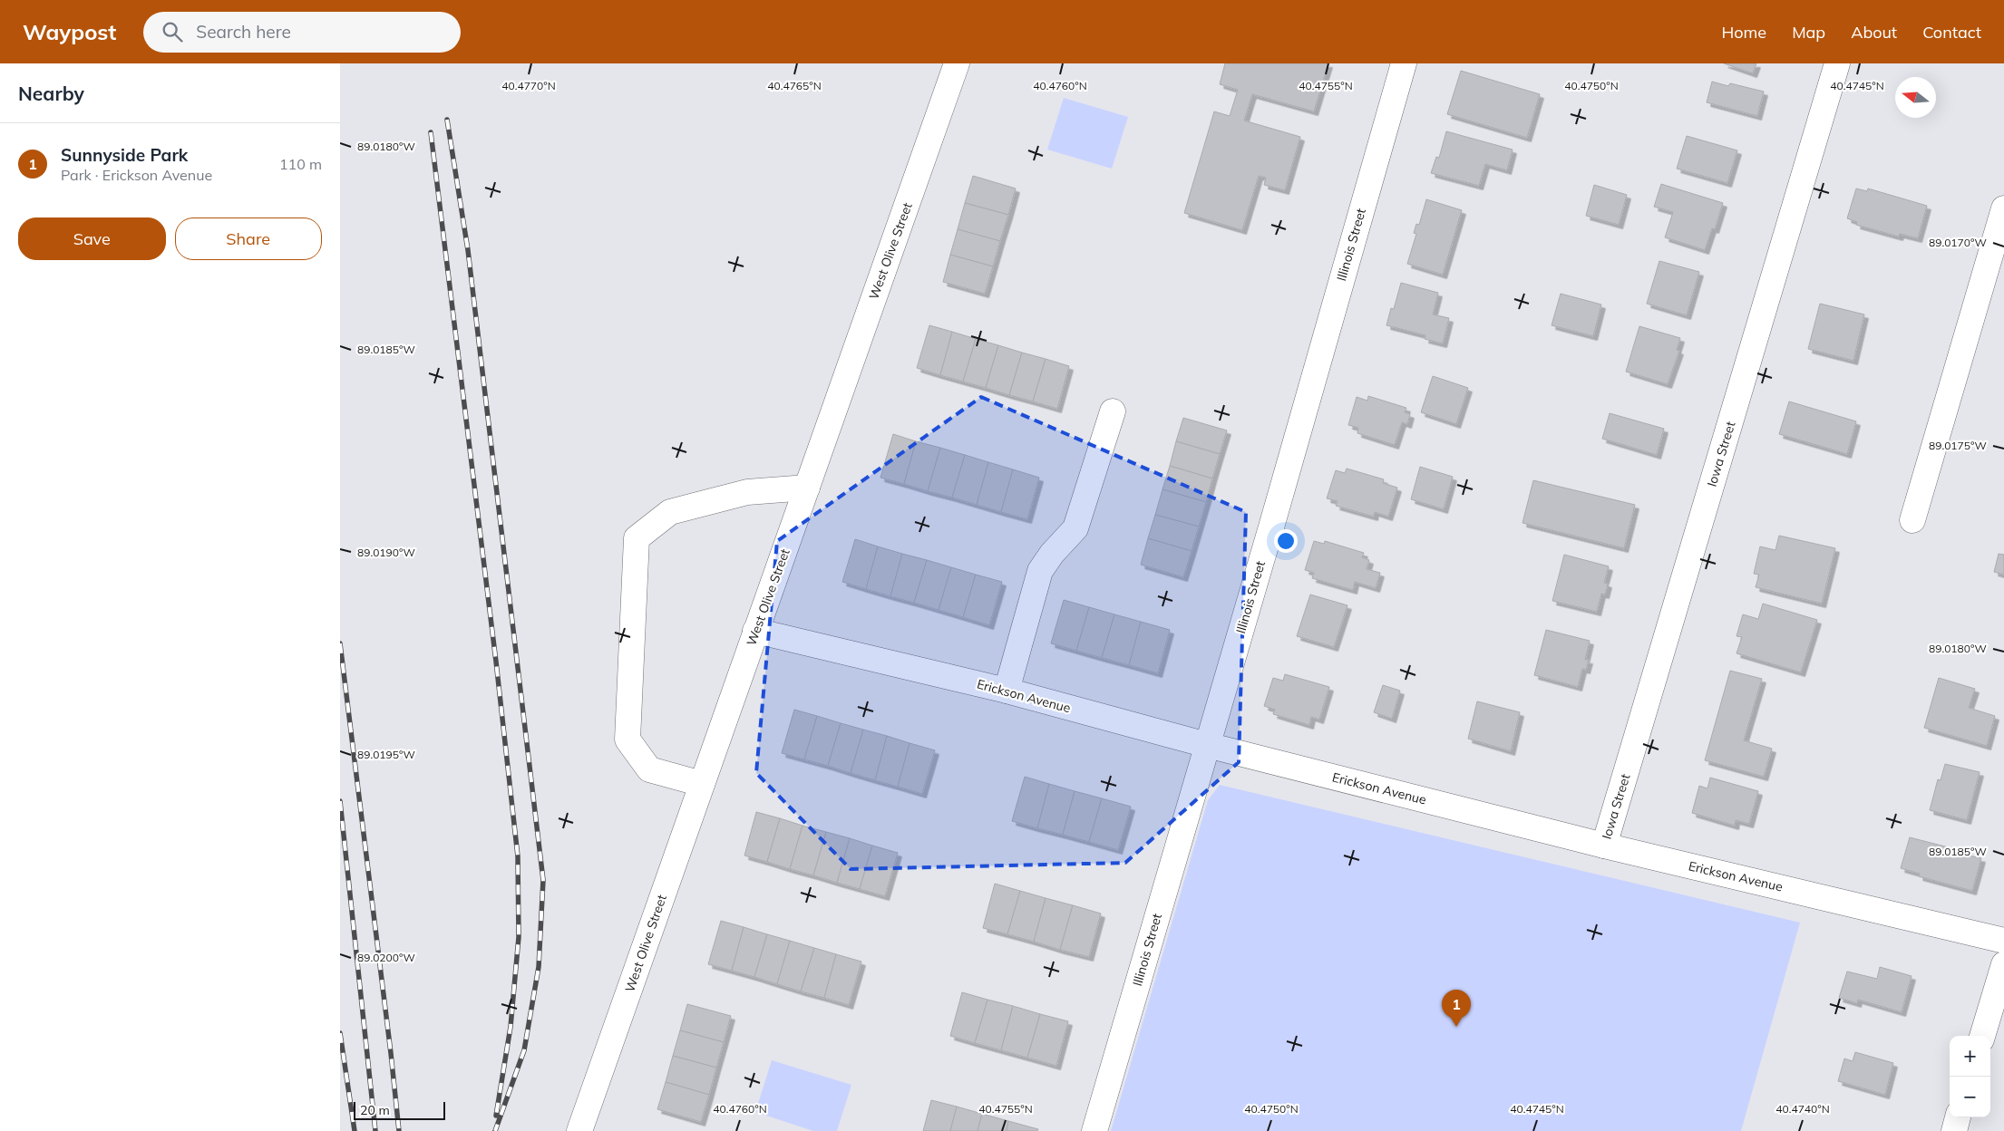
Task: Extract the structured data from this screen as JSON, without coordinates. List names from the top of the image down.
{
  "streets": {
    "street": [
      "Illinois Street",
      "West Olive Street",
      "Iowa Street",
      "Erickson Avenue"
    ]
  },
  "crossings": [
    ["Illinois Street", "Erickson Avenue"],
    ["West Olive Street", "Erickson Avenue"],
    ["Iowa Street", "Erickson Avenue"]
  ],
  "scale_bar": "20 m",
  "north": "left",
  "page": {
    "header": "Waypost",
    "search": "Search here",
    "nav": [
      "Home",
      "Map",
      "About",
      "Contact"
    ],
    "heading": "Nearby",
    "list": [
      {
        "mark": "1",
        "name": "Sunnyside Park",
        "note": "Park · Erickson Avenue",
        "value": "110 m"
      }
    ],
    "buttons": ["Save", "Share"],
    "pins": "1",
    "map_buttons": ["+", "−"],
    "scale": "20 m"
  },
  "coordinates": [
    "40.4770°N",
    "40.4765°N",
    "40.4760°N",
    "40.4755°N",
    "40.4750°N",
    "40.4745°N",
    "89.0180°W",
    "89.0170°W",
    "89.0185°W",
    "89.0175°W",
    "89.0190°W",
    "89.0195°W",
    "89.0200°W",
    "40.4740°N"
  ]
}
